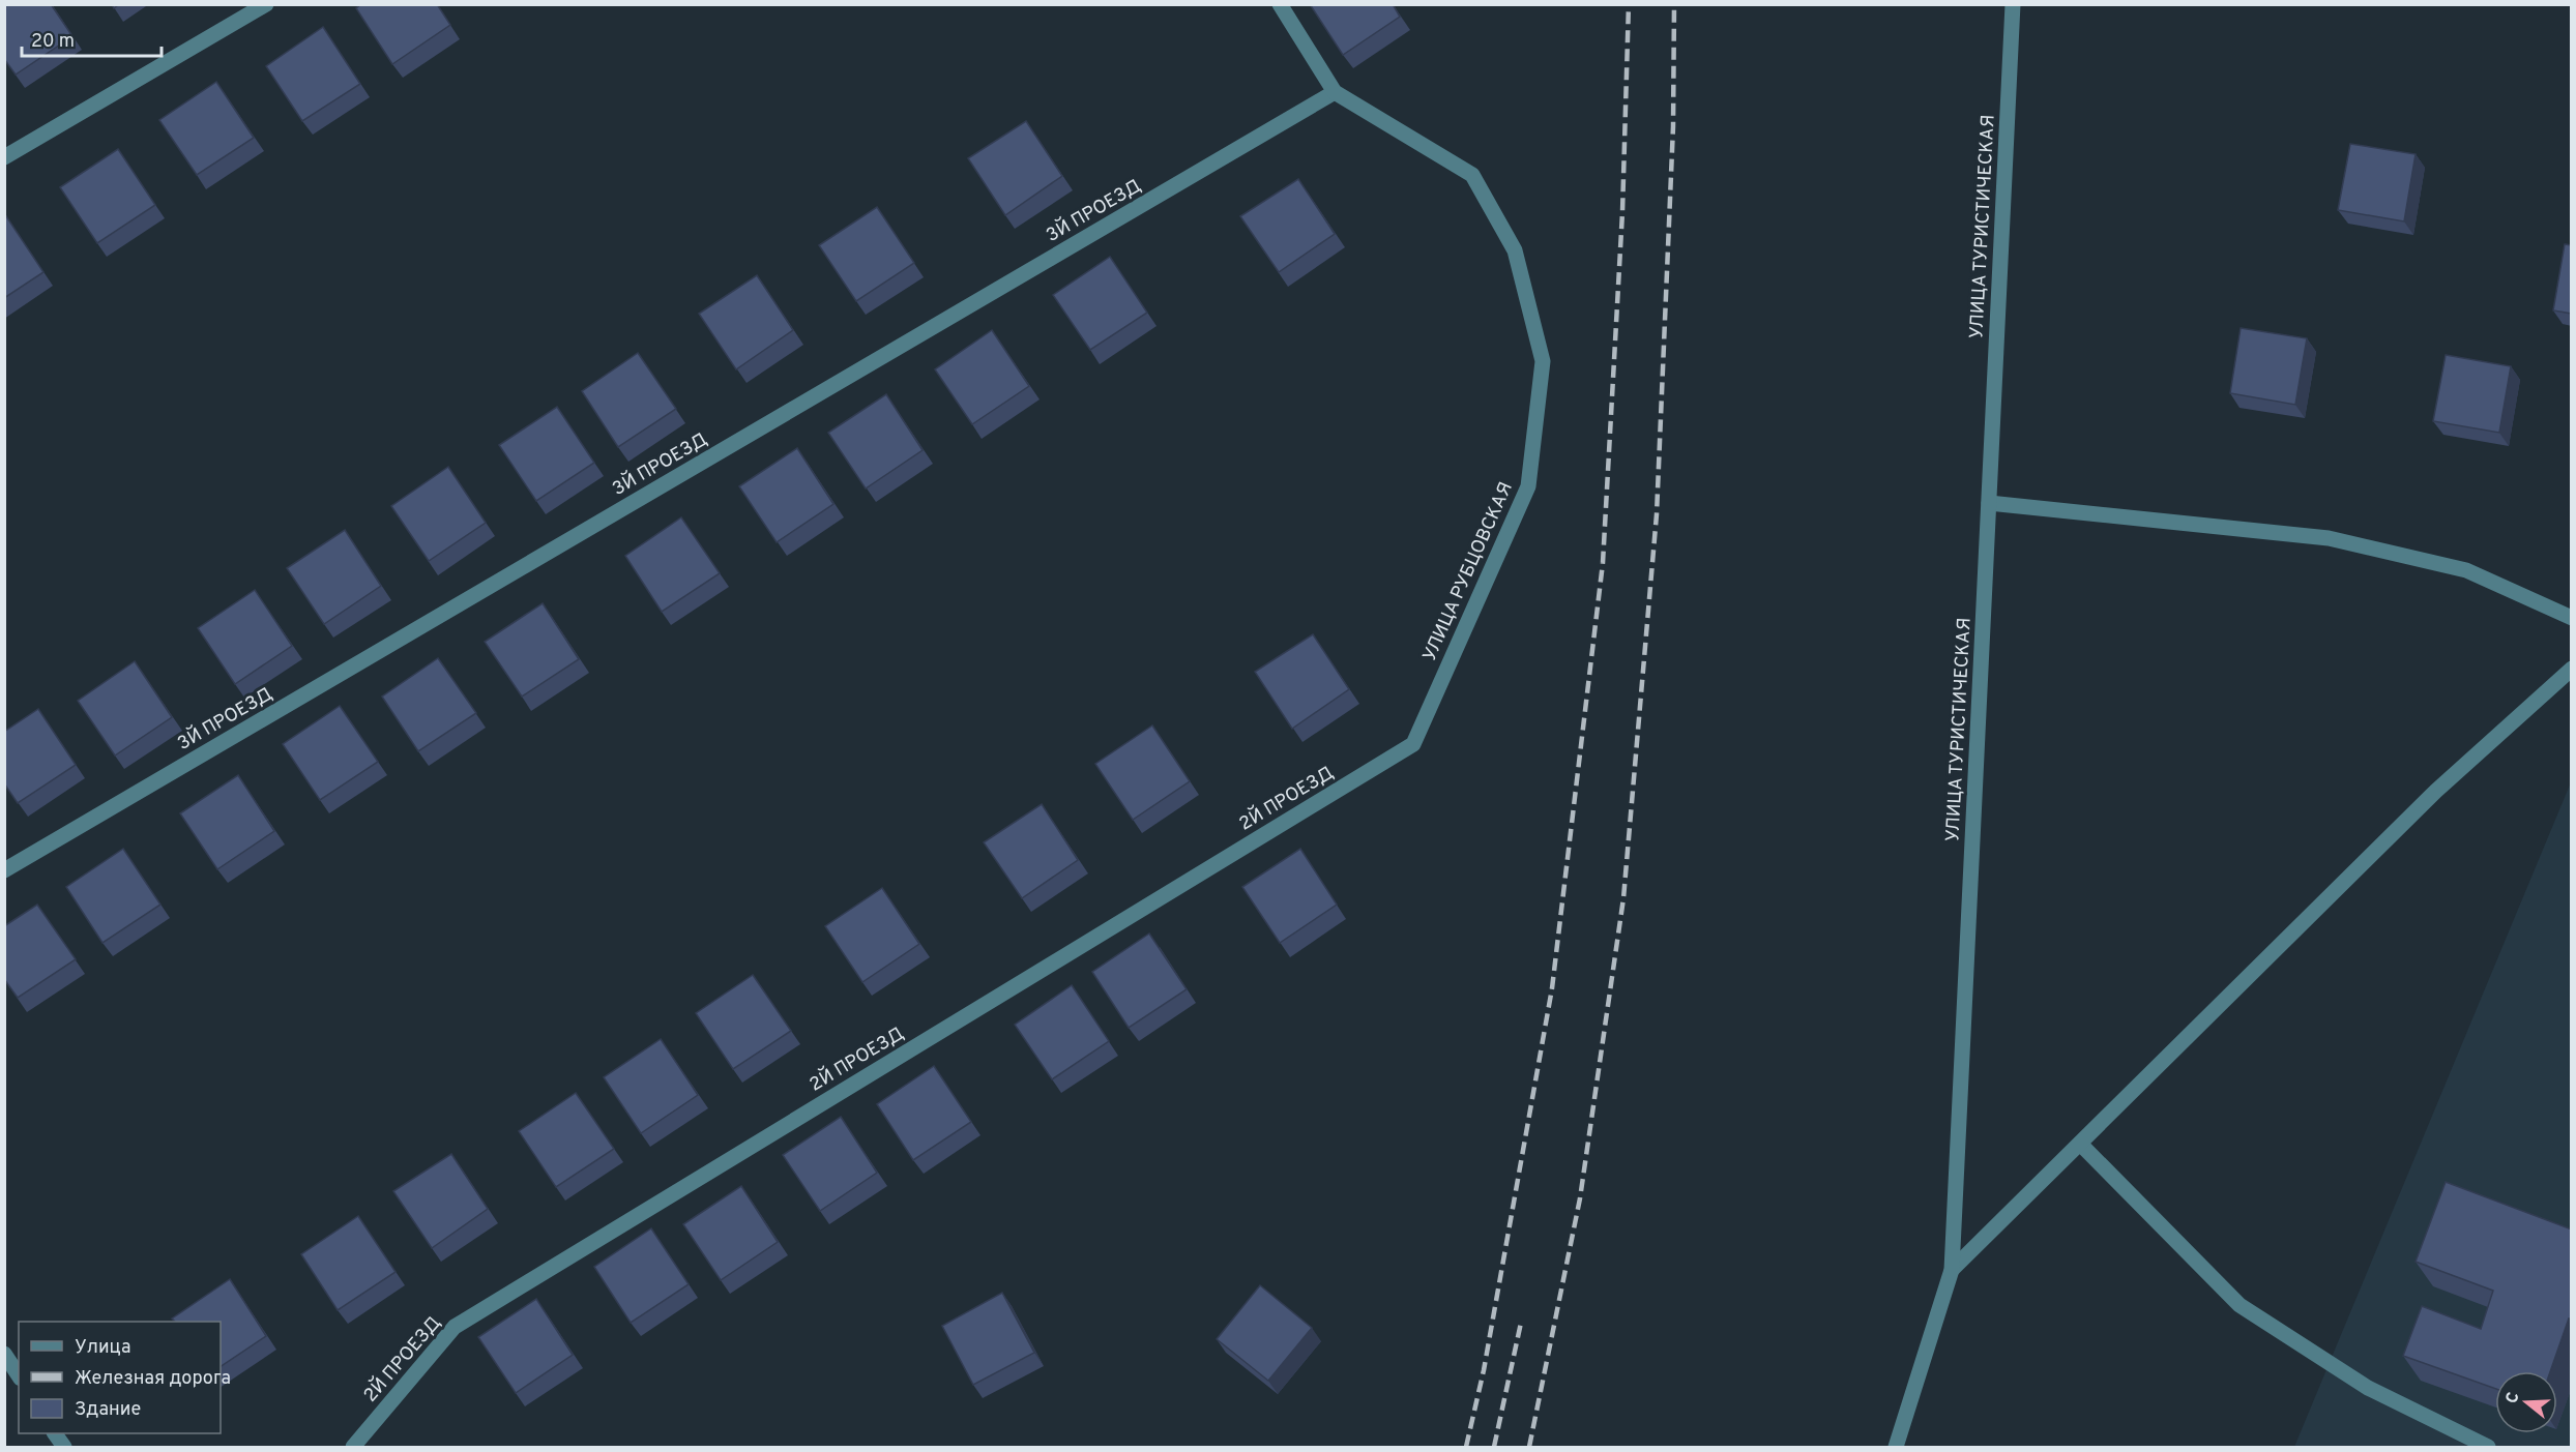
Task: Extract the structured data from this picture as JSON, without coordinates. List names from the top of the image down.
{
  "streets": {
    "street": [
      "3Й ПРОЕЗД",
      "УЛИЦА ТУРИСТИЧЕСКАЯ",
      "УЛИЦА РУБЦОВСКАЯ",
      "2Й ПРОЕЗД"
    ]
  },
  "crossings": [
    ["3Й ПРОЕЗД", "УЛИЦА РУБЦОВСКАЯ"],
    ["УЛИЦА РУБЦОВСКАЯ", "2Й ПРОЕЗД"]
  ],
  "legend": ["Улица", "Железная дорога", "Здание"],
  "scale_bar": "20 m",
  "north": "left"
}
